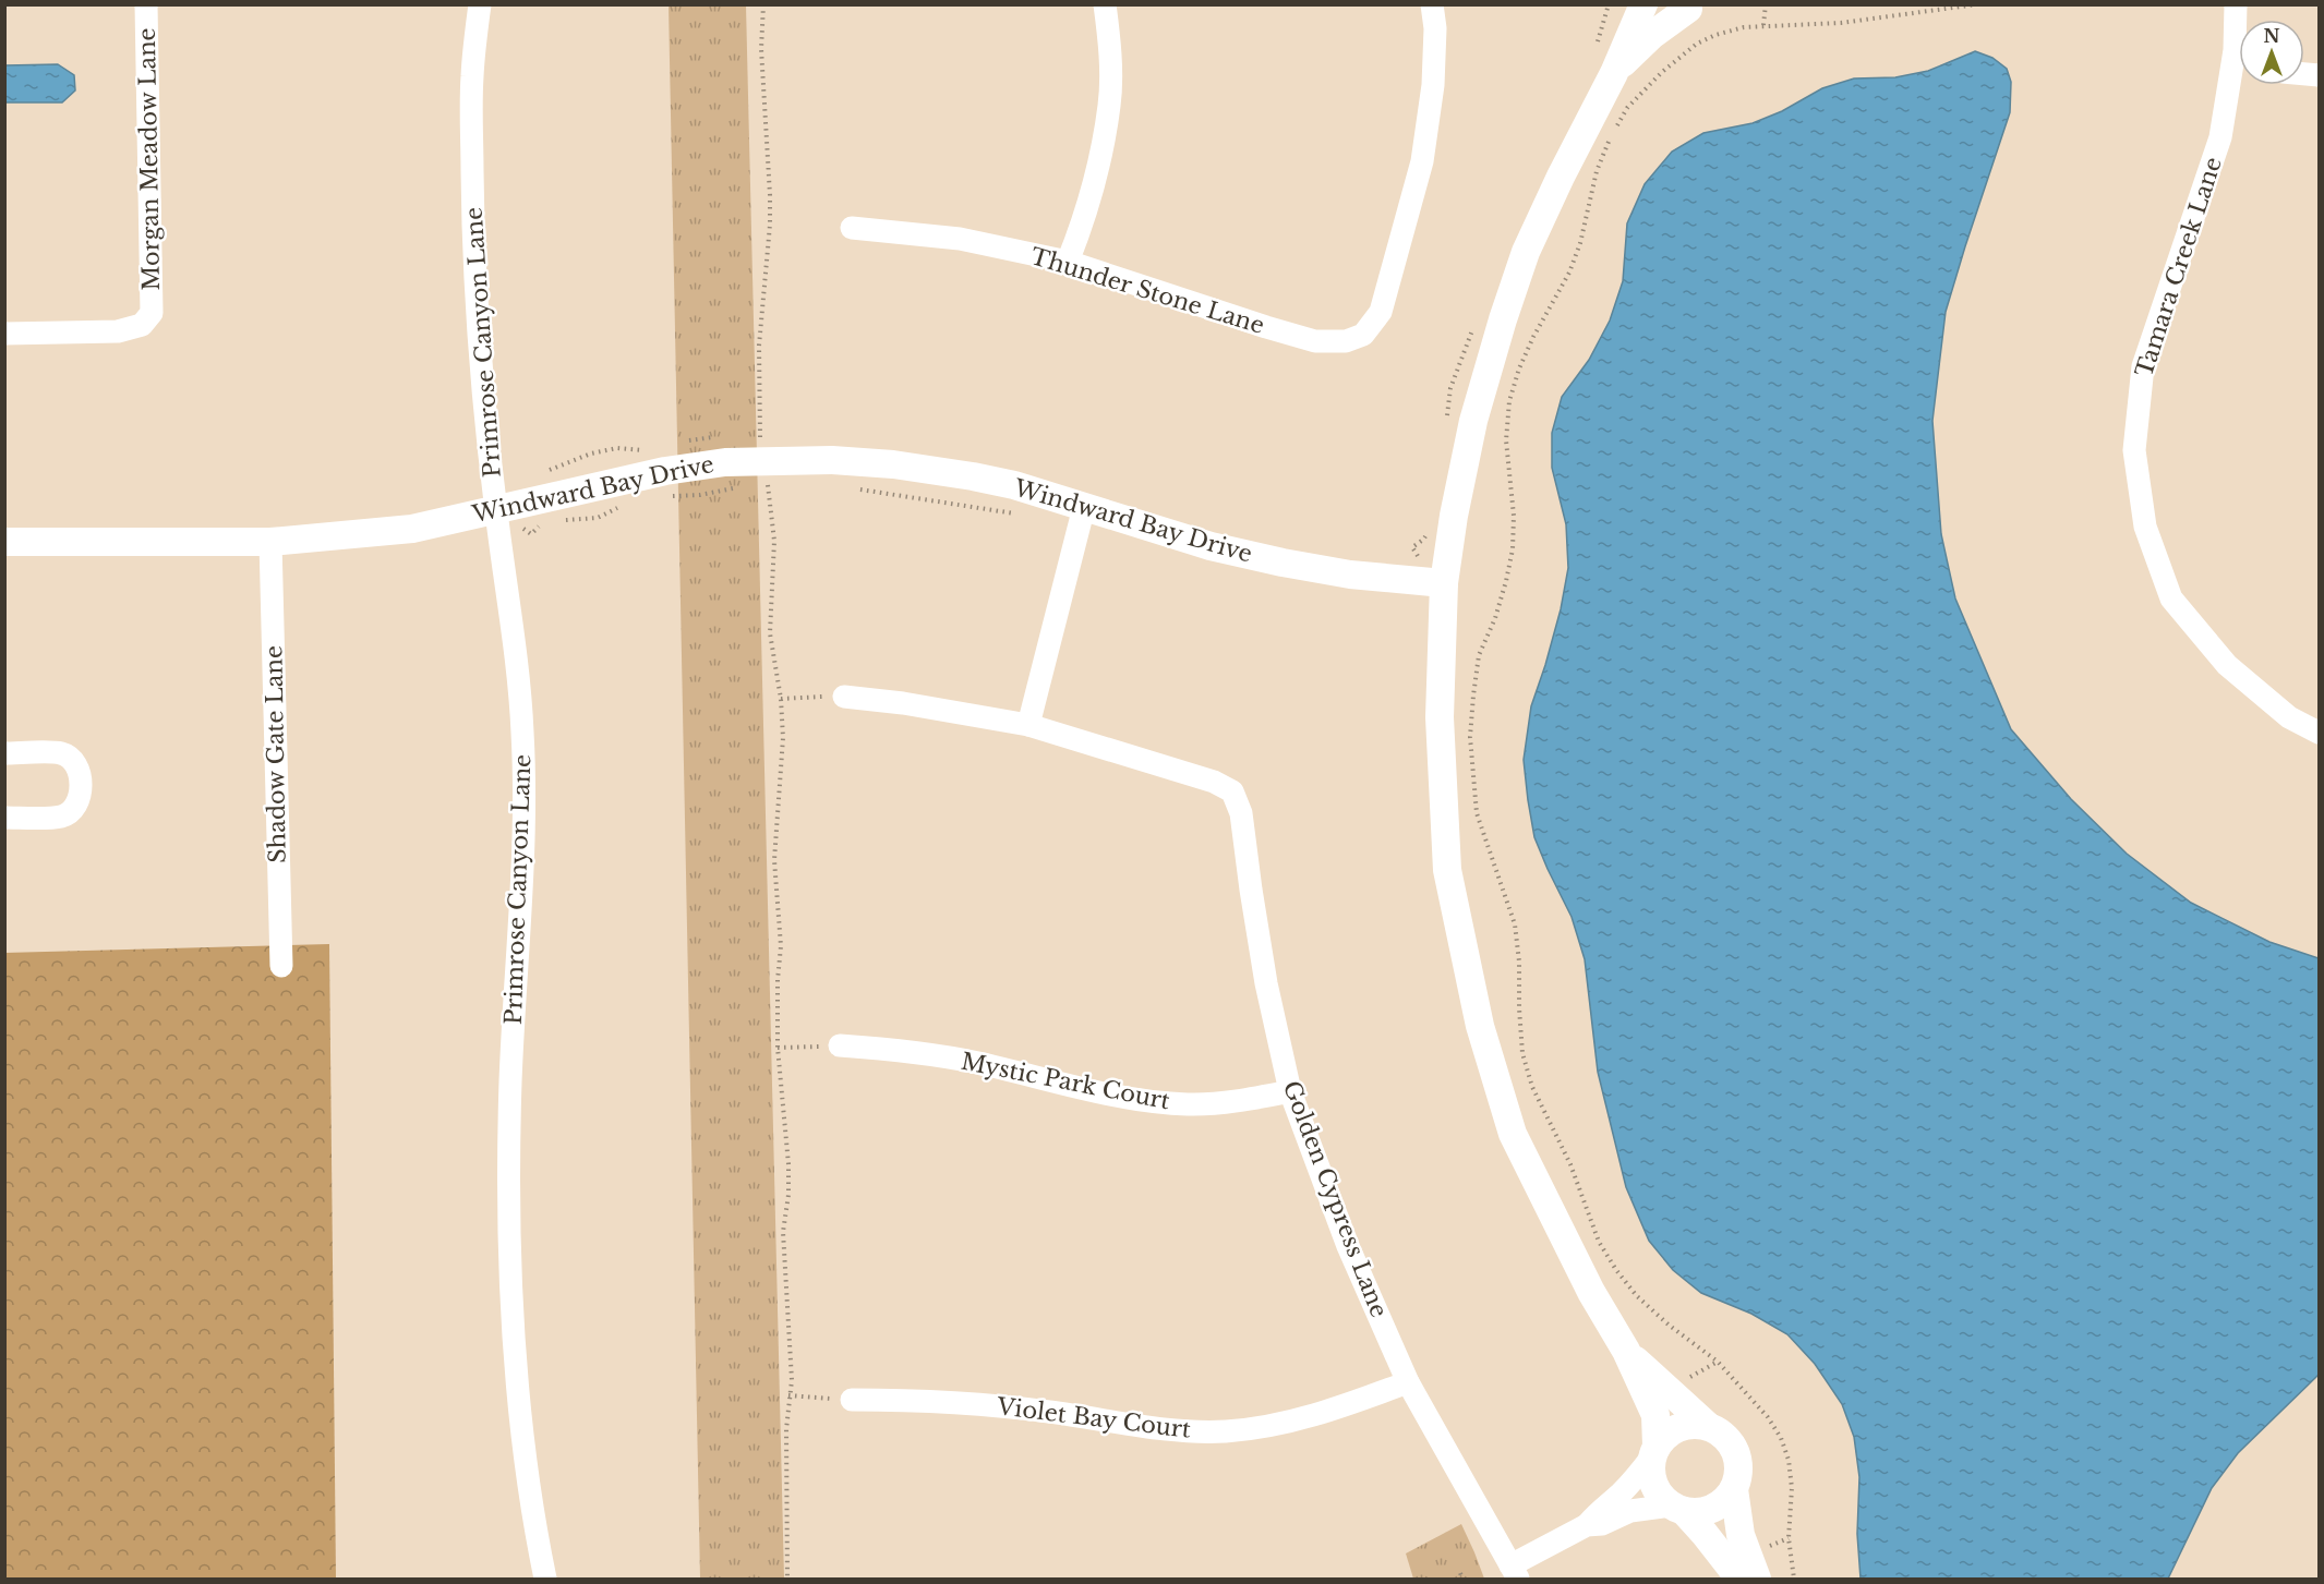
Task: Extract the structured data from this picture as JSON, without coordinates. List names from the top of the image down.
{
  "streets": {
    "street": [
      "Morgan Meadow Lane",
      "Tamara Creek Lane",
      "Thunder Stone Lane",
      "Primrose Canyon Lane",
      "Windward Bay Drive",
      "Shadow Gate Lane",
      "Mystic Park Court",
      "Golden Cypress Lane",
      "Violet Bay Court"
    ]
  },
  "crossings": [
    ["Primrose Canyon Lane", "Windward Bay Drive"],
    ["Windward Bay Drive", "Shadow Gate Lane"],
    ["Mystic Park Court", "Golden Cypress Lane"],
    ["Golden Cypress Lane", "Violet Bay Court"]
  ],
  "north": "top"
}
